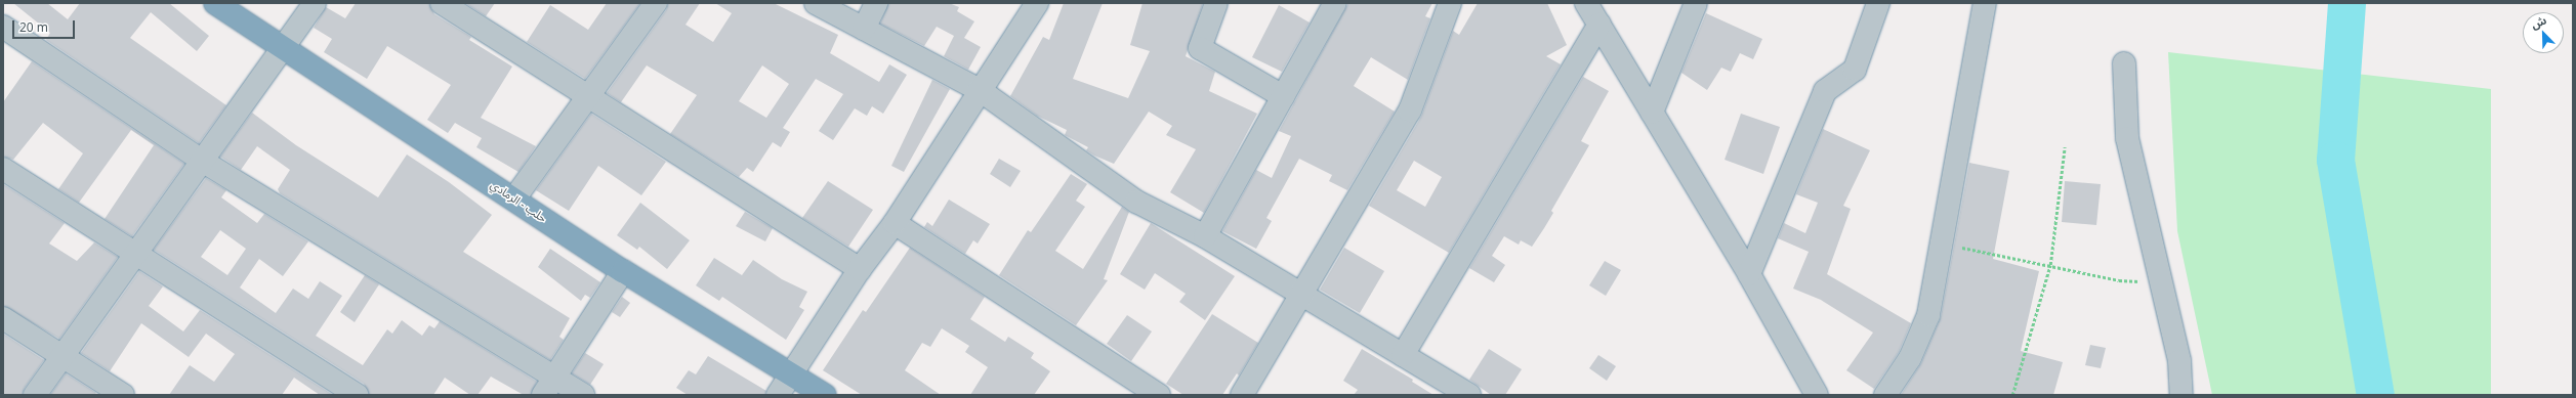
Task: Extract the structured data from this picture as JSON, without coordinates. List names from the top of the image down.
{
  "streets": {
    "highway": ["حلب - الرمادي"]
  },
  "scale_bar": "20 m",
  "north": "top left"
}
